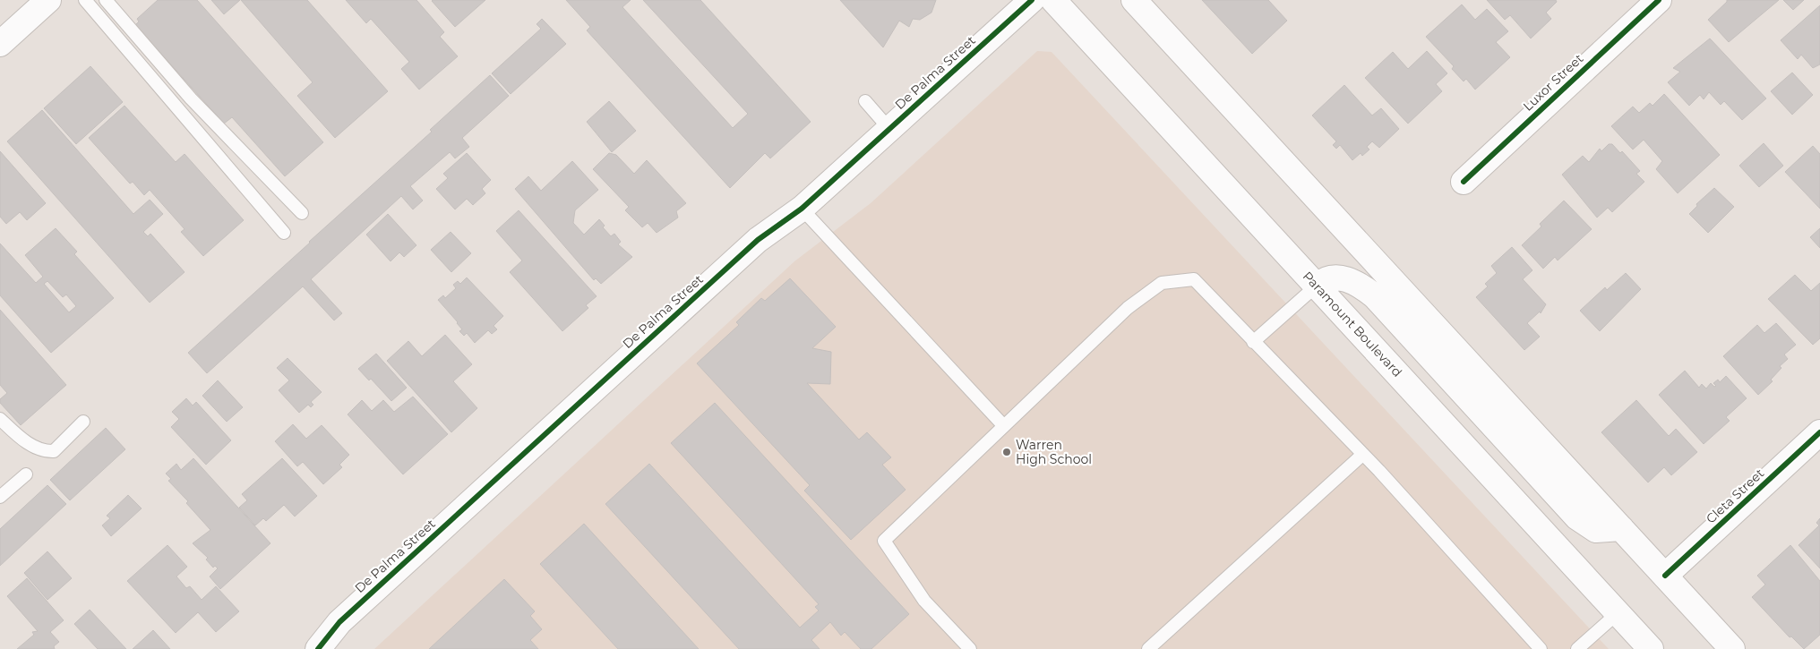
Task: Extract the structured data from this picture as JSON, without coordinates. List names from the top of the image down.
{
  "streets": {
    "main road": [
      "De Palma Street",
      "Luxor Street",
      "Paramount Boulevard",
      "Cleta Street"
    ]
  },
  "places": ["Warren High School"]
}
